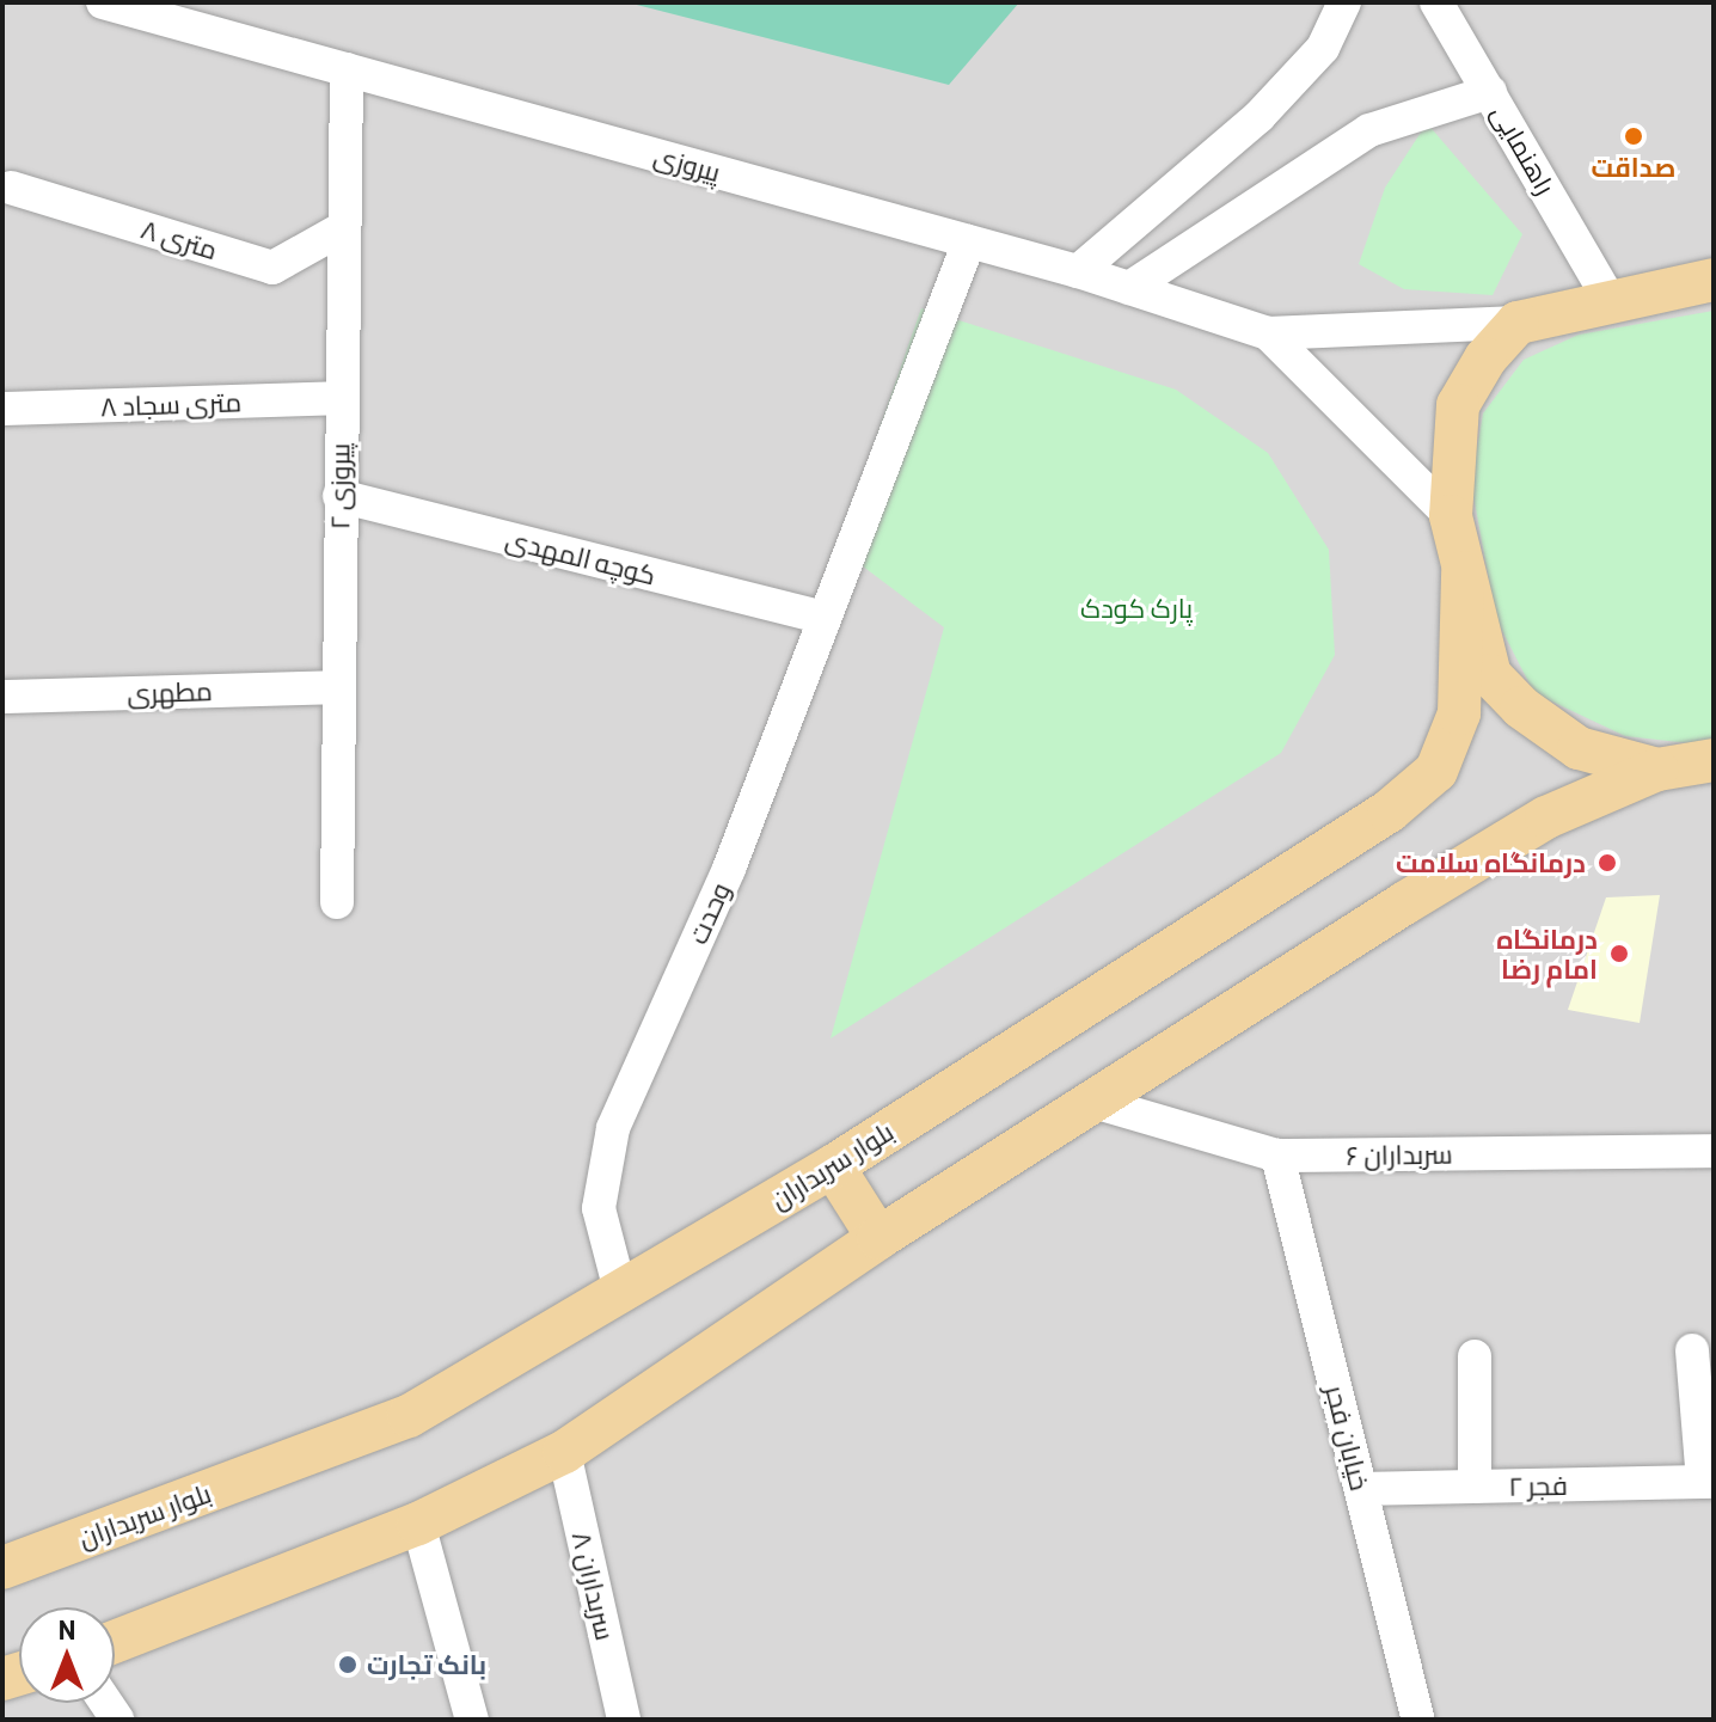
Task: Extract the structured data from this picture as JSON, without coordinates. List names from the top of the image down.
{
  "streets": {
    "main road": ["بلوار سربداران"],
    "street": [
      "راهنمایی",
      "پیروزی",
      "۸ متری",
      "متری سجاد ۸",
      "پیروزی ۲",
      "کوچه المهدی",
      "مطهری",
      "وحدت",
      "سربداران ۶",
      "خیابان فجر",
      "فجر ۲",
      "سربداران ۸"
    ]
  },
  "crossings": [
    ["پیروزی", "پیروزی ۲"],
    ["پیروزی", "وحدت"],
    ["۸ متری", "پیروزی ۲"],
    ["متری سجاد ۸", "پیروزی ۲"],
    ["پیروزی ۲", "کوچه المهدی"],
    ["پیروزی ۲", "مطهری"],
    ["کوچه المهدی", "وحدت"],
    ["وحدت", "بلوار سربداران"],
    ["سربداران ۶", "خیابان فجر"],
    ["خیابان فجر", "فجر ۲"]
  ],
  "parks": ["پارک کودک"],
  "places": [
    "صداقت",
    "درمانگاه سلامت",
    "درمانگاه امام رضا",
    "بانک تجارت"
  ],
  "north": "top"
}
